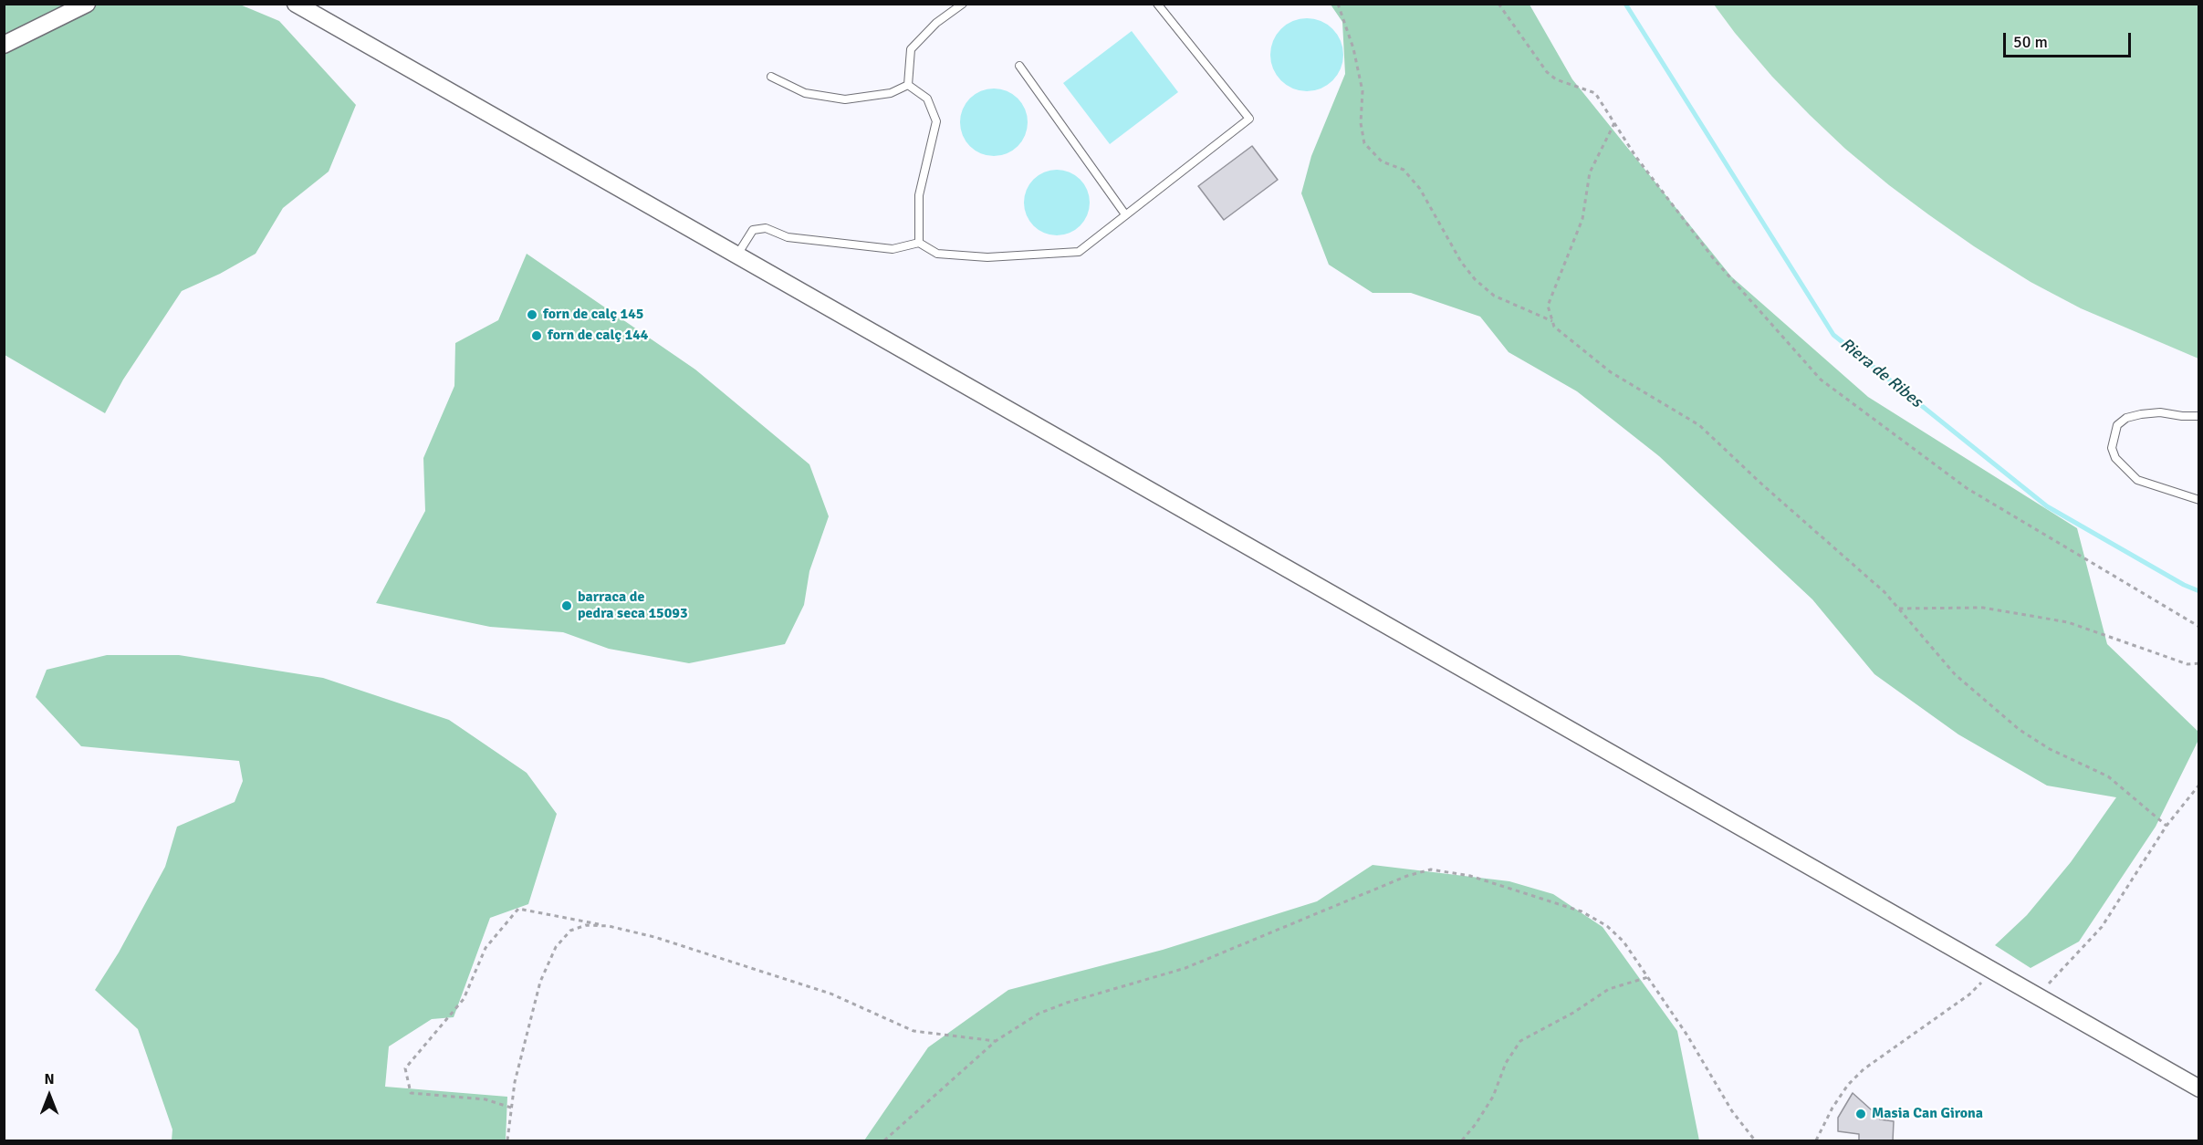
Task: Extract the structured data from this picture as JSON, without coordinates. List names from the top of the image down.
{
  "water": ["Riera de Ribes"],
  "places": [
    "forn de calç 145",
    "forn de calç 144",
    "barraca de pedra seca 15093",
    "Masia Can Girona"
  ],
  "scale_bar": "50 m",
  "north": "top"
}
